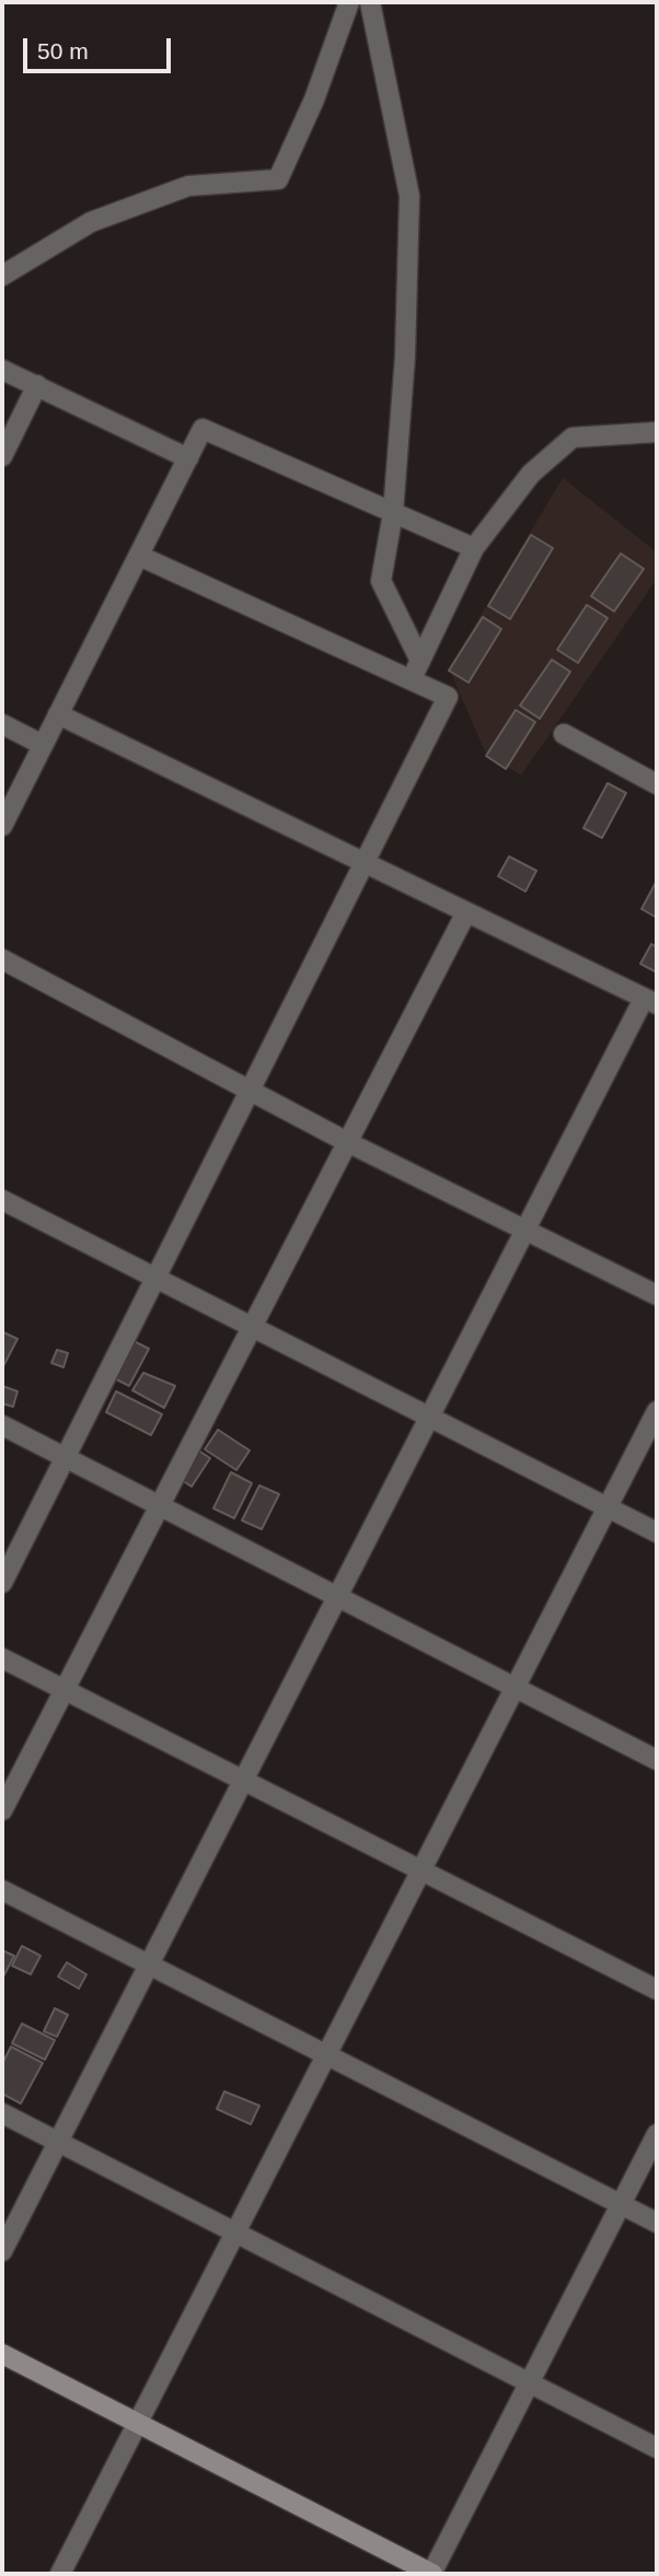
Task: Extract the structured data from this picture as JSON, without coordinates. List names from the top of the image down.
{
  "scale_bar": "50 m"
}
